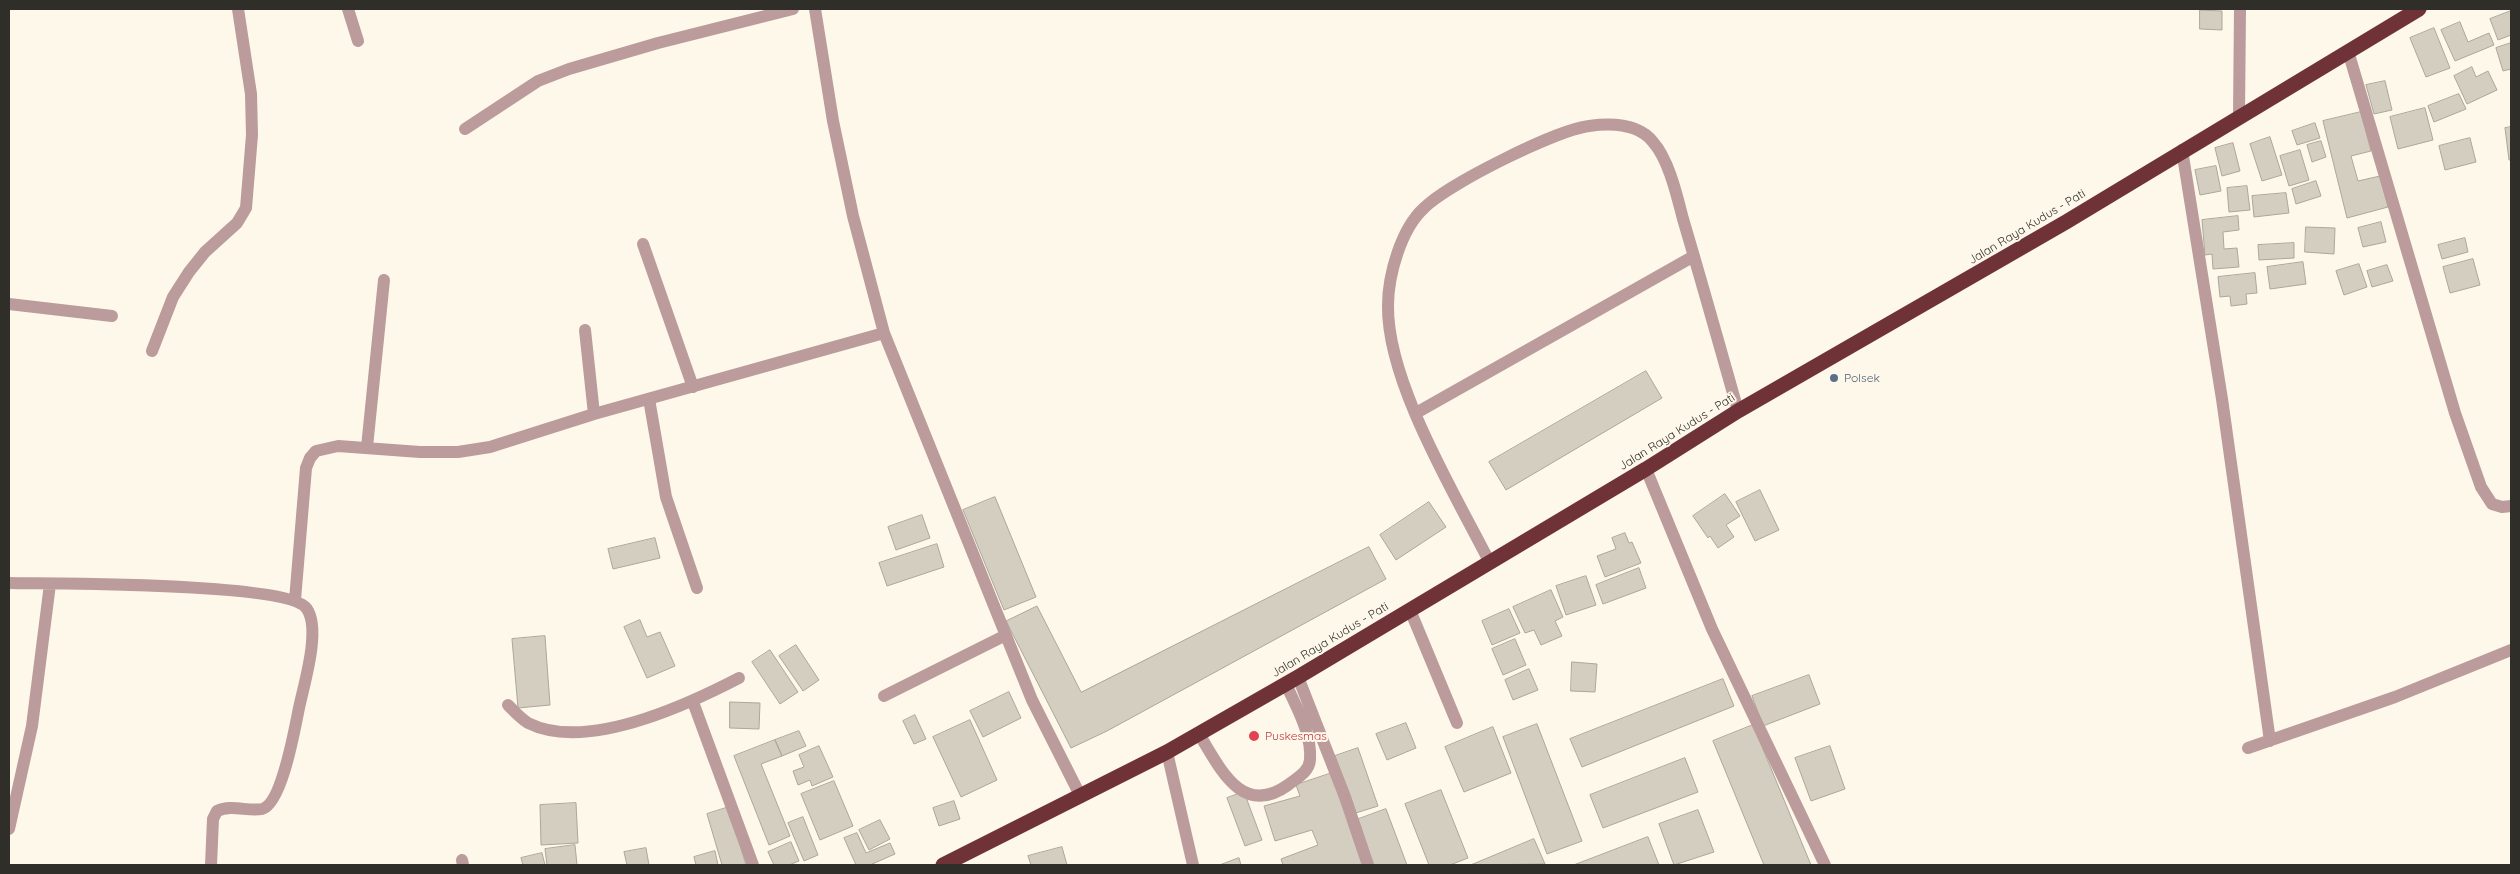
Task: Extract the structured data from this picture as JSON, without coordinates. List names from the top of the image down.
{
  "streets": {
    "highway": ["Jalan Raya Kudus - Pati"]
  },
  "places": ["Polsek", "Puskesmas"]
}
